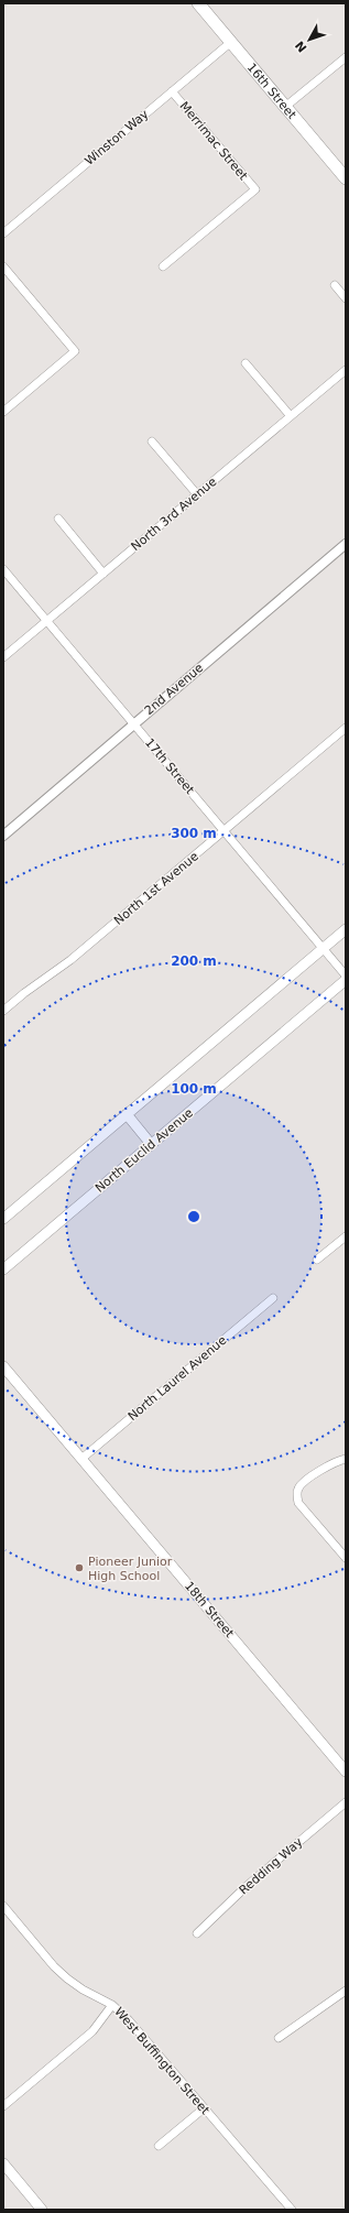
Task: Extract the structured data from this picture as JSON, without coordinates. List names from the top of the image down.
{
  "streets": {
    "main road": ["16th Street", "North Euclid Avenue", "18th Street"],
    "street": [
      "Winston Way",
      "Merrimac Street",
      "North 3rd Avenue",
      "2nd Avenue",
      "17th Street",
      "North 1st Avenue",
      "North Laurel Avenue",
      "Redding Way",
      "West Buffington Street"
    ]
  },
  "crossings": [
    ["16th Street", "Winston Way"],
    ["Winston Way", "Merrimac Street"],
    ["North 3rd Avenue", "17th Street"],
    ["2nd Avenue", "17th Street"],
    ["17th Street", "North 1st Avenue"],
    ["North Laurel Avenue", "18th Street"]
  ],
  "places": ["Pioneer Junior High School"],
  "north": "bottom left",
  "rings": ["300 m", "200 m", "100 m"]
}
